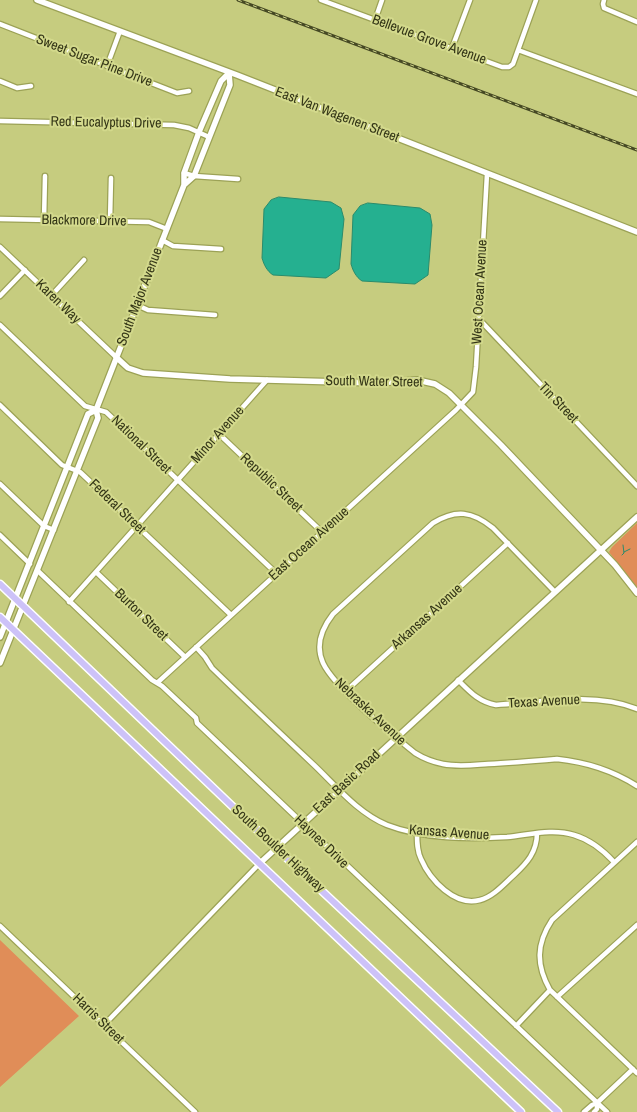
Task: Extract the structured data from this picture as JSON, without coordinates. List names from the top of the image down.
{
  "streets": {
    "main road": [
      "East Van Wagenen Street",
      "South Major Avenue",
      "South Water Street",
      "East Basic Road",
      "South Boulder Highway"
    ],
    "street": [
      "Bellevue Grove Avenue",
      "Sweet Sugar Pine Drive",
      "Red Eucalyptus Drive",
      "Blackmore Drive",
      "West Ocean Avenue",
      "Karen Way",
      "Tin Street",
      "Minor Avenue",
      "National Street",
      "Republic Street",
      "Federal Street",
      "East Ocean Avenue",
      "Burton Street",
      "Arkansas Avenue",
      "Texas Avenue",
      "Nebraska Avenue",
      "Kansas Avenue",
      "Haynes Drive",
      "Harris Street"
    ]
  },
  "crossings": [
    ["East Van Wagenen Street", "West Ocean Avenue"],
    ["East Van Wagenen Street", "South Major Avenue"],
    ["Red Eucalyptus Drive", "South Major Avenue"],
    ["Blackmore Drive", "South Major Avenue"],
    ["West Ocean Avenue", "South Water Street"],
    ["West Ocean Avenue", "Tin Street"],
    ["West Ocean Avenue", "East Ocean Avenue"],
    ["South Major Avenue", "Karen Way"],
    ["South Major Avenue", "South Water Street"],
    ["South Major Avenue", "National Street"],
    ["South Major Avenue", "Federal Street"],
    ["South Major Avenue", "Haynes Drive"],
    ["South Major Avenue", "South Boulder Highway"],
    ["Karen Way", "South Water Street"],
    ["South Water Street", "Minor Avenue"],
    ["South Water Street", "East Ocean Avenue"],
    ["South Water Street", "East Basic Road"],
    ["Minor Avenue", "National Street"],
    ["Minor Avenue", "Republic Street"],
    ["Minor Avenue", "Federal Street"],
    ["Minor Avenue", "Burton Street"],
    ["Minor Avenue", "Haynes Drive"],
    ["National Street", "East Ocean Avenue"],
    ["Republic Street", "East Ocean Avenue"],
    ["Federal Street", "East Ocean Avenue"],
    ["East Ocean Avenue", "Burton Street"],
    ["East Ocean Avenue", "Kansas Avenue"],
    ["East Ocean Avenue", "Haynes Drive"],
    ["Arkansas Avenue", "Nebraska Avenue"],
    ["Texas Avenue", "East Basic Road"],
    ["Nebraska Avenue", "East Basic Road"],
    ["East Basic Road", "Kansas Avenue"],
    ["East Basic Road", "Haynes Drive"],
    ["East Basic Road", "South Boulder Highway"],
    ["East Basic Road", "Harris Street"]
  ]
}
